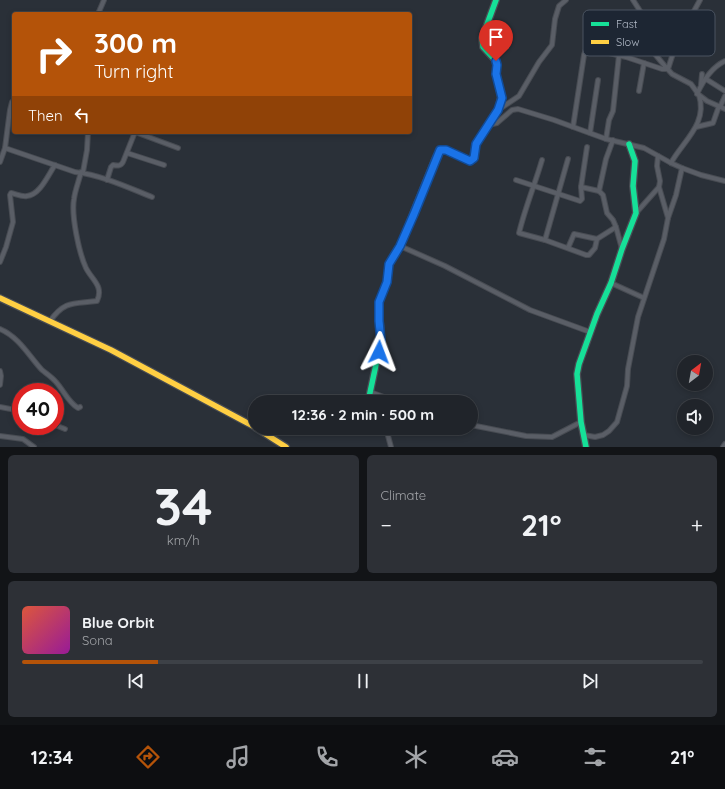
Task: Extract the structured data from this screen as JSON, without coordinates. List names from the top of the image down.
{
  "legend": ["Fast", "Slow"],
  "north": "top right",
  "page": {
    "turn": ["300 m", "Turn right"],
    "then": "Then",
    "limit": "40",
    "trip": "12:36 · 2 min · 500 m",
    "tile": [
      ["34", "km/h"],
      "Climate"
    ],
    "heat": ["−", "21°", "+"],
    "song": ["Blue Orbit", "Sona"],
    "tabs": ["12:34", "21°"]
  }
}
